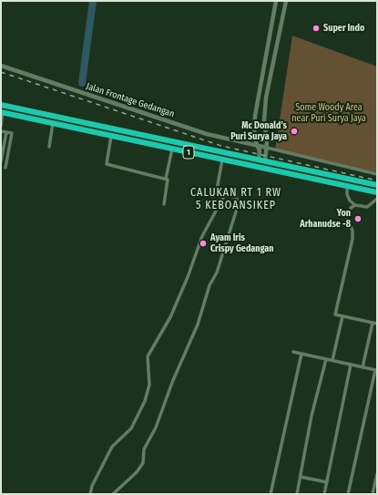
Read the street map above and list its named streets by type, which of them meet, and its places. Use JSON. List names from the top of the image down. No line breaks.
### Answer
{"streets":{"highway":["1"],"street":["Jalan Frontage Gedangan"]},"districts":["CALUKAN RT 1 RW 5 KEBOANSIKEP"],"parks":["Some Woody Area near Puri Surya Jaya"],"places":["Super Indo","Mc Donald's Puri Surya Jaya","Yon Arhanudse -8","Ayam Iris Crispy Gedangan"]}
